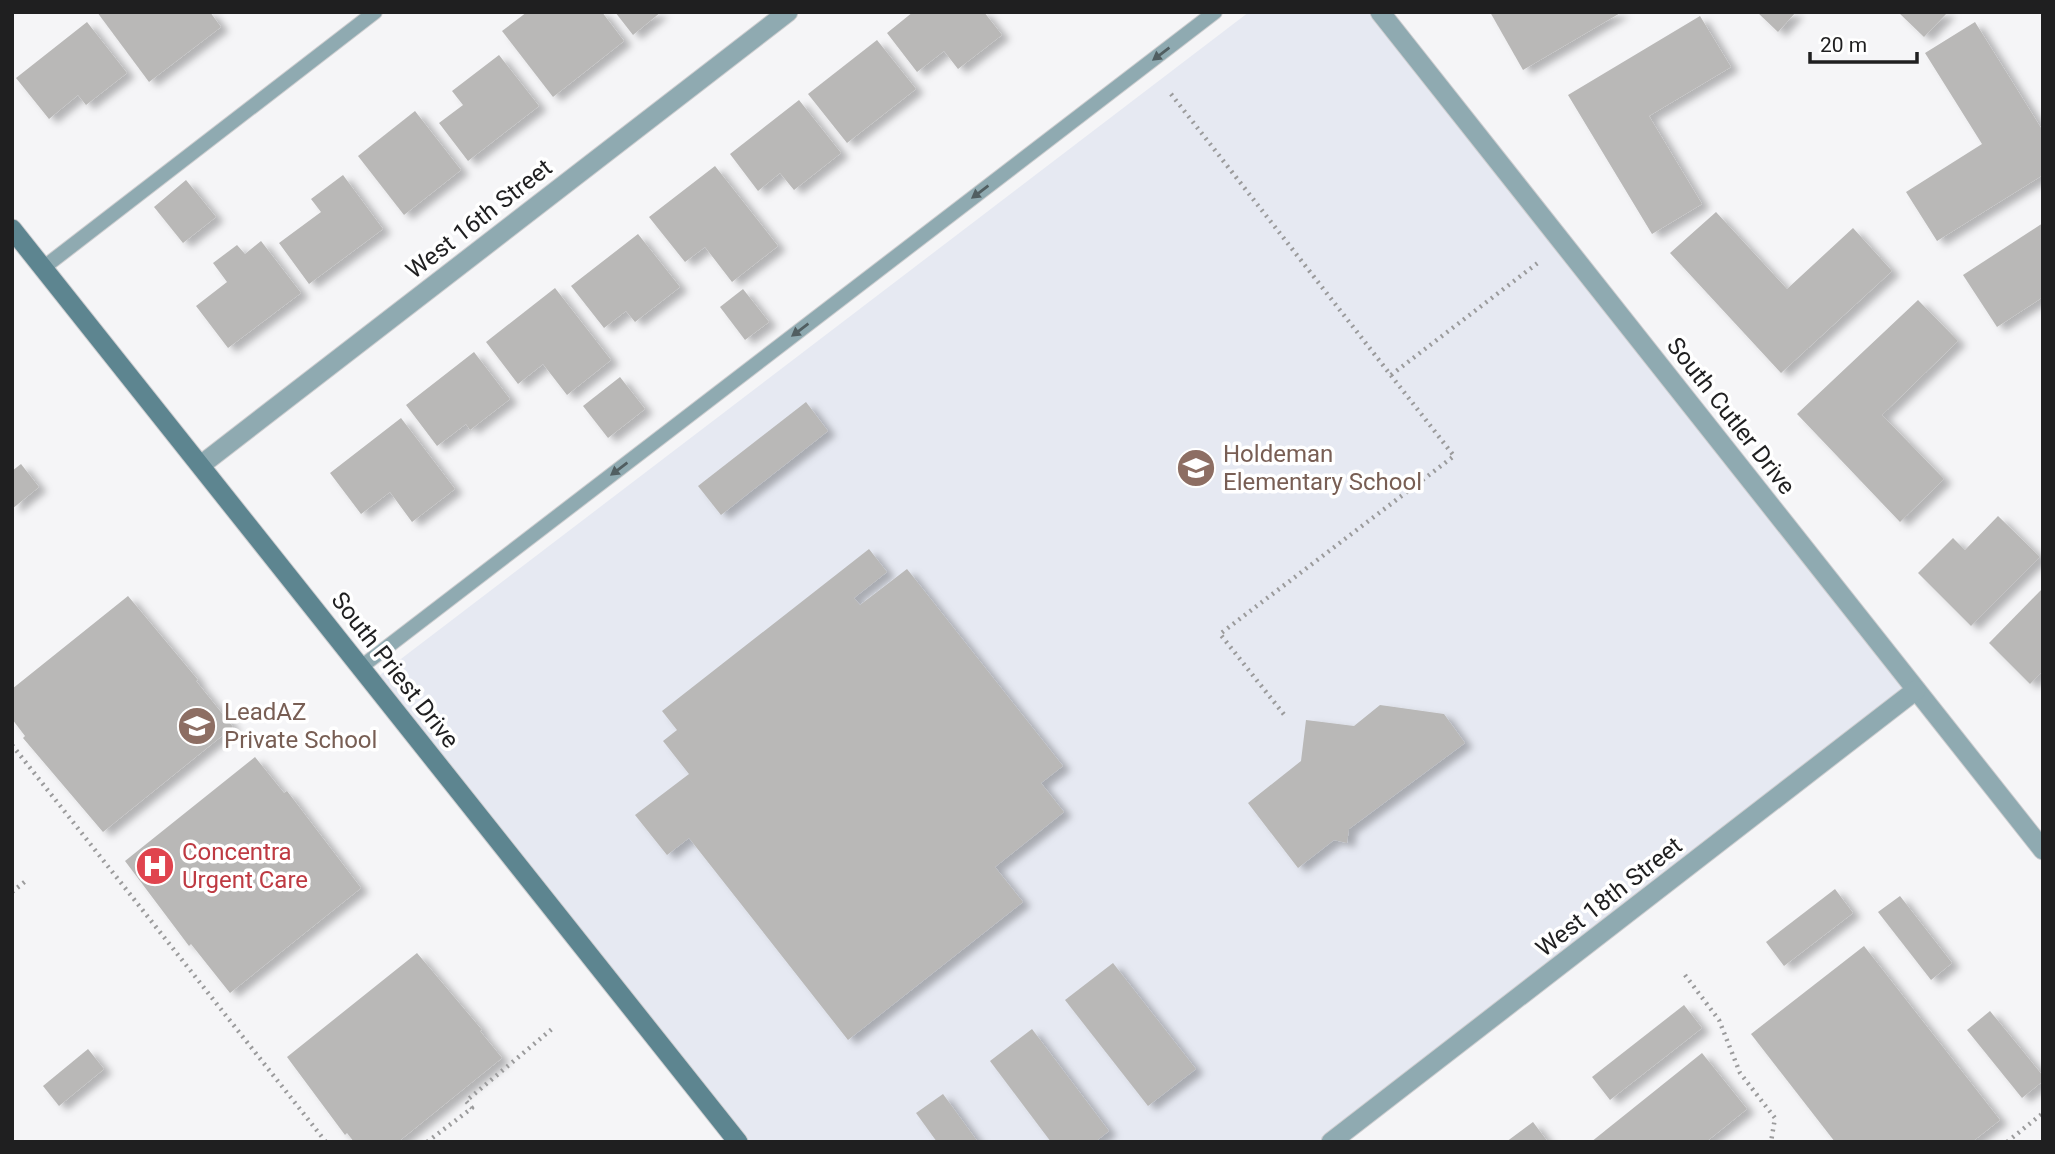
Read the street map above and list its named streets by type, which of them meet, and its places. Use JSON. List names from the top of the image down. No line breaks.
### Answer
{"streets":{"main road":["South Priest Drive"],"street":["West 16th Street","South Cutler Drive","West 18th Street"]},"crossings":[["West 16th Street","South Priest Drive"],["South Cutler Drive","West 18th Street"]],"places":{"school or university":["Holdeman Elementary School","LeadAZ Private School"],"hospital":["Concentra Urgent Care"]},"scale_bar":"20 m"}
